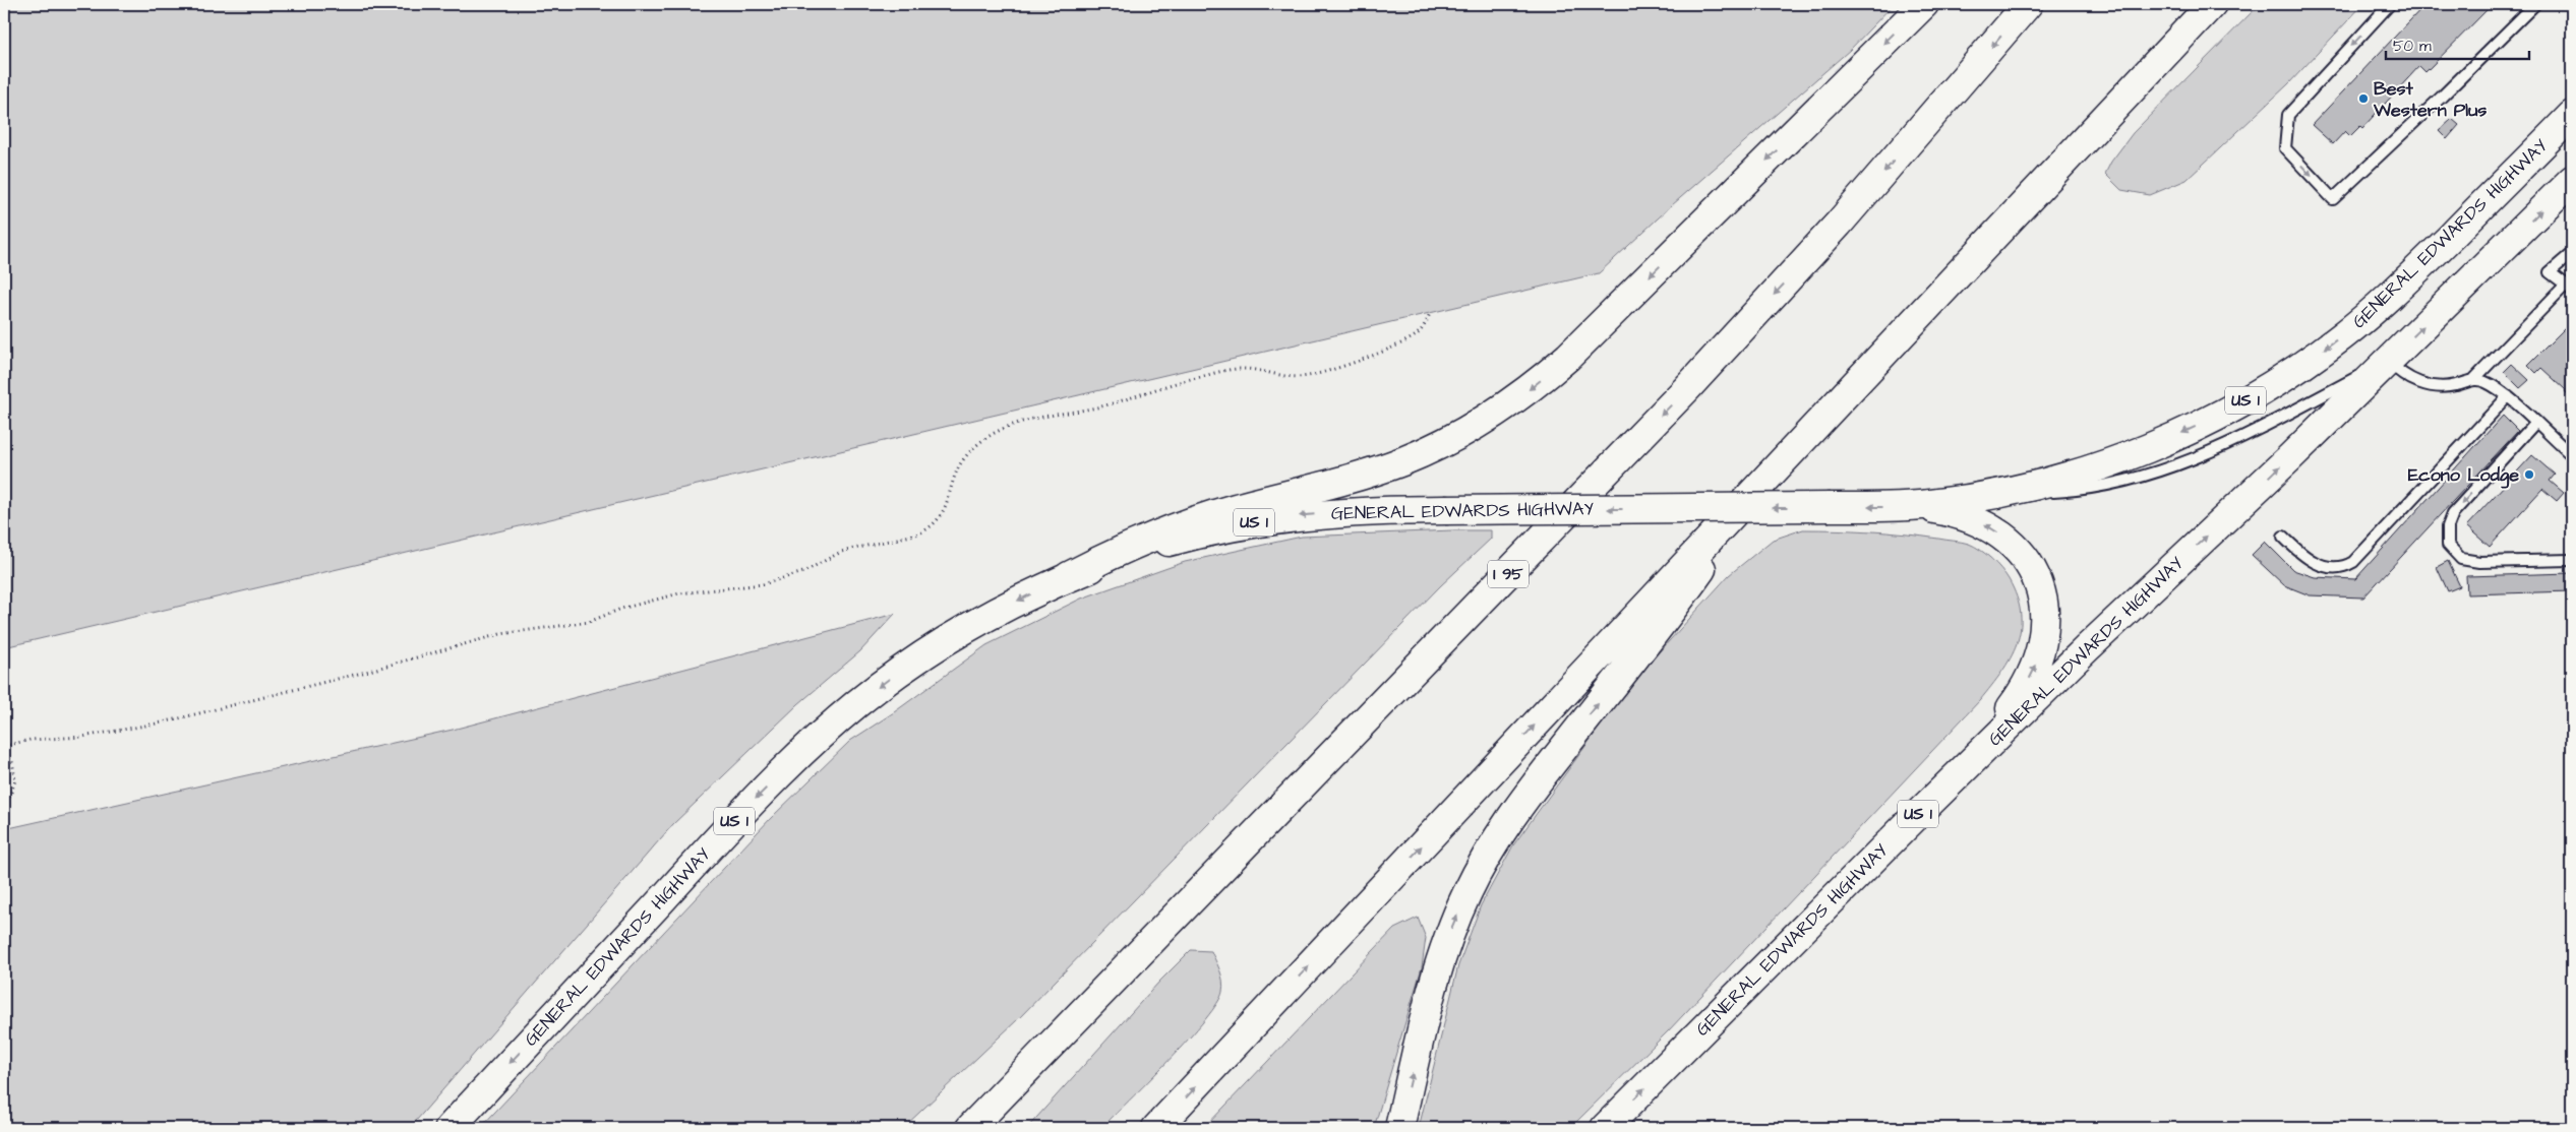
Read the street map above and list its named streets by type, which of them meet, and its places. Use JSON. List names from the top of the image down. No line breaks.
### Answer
{"streets":{"main road":["GENERAL EDWARDS HIGHWAY","US 1","I 95"]},"places":["Best Western Plus","Econo Lodge"],"scale_bar":"50 m"}
